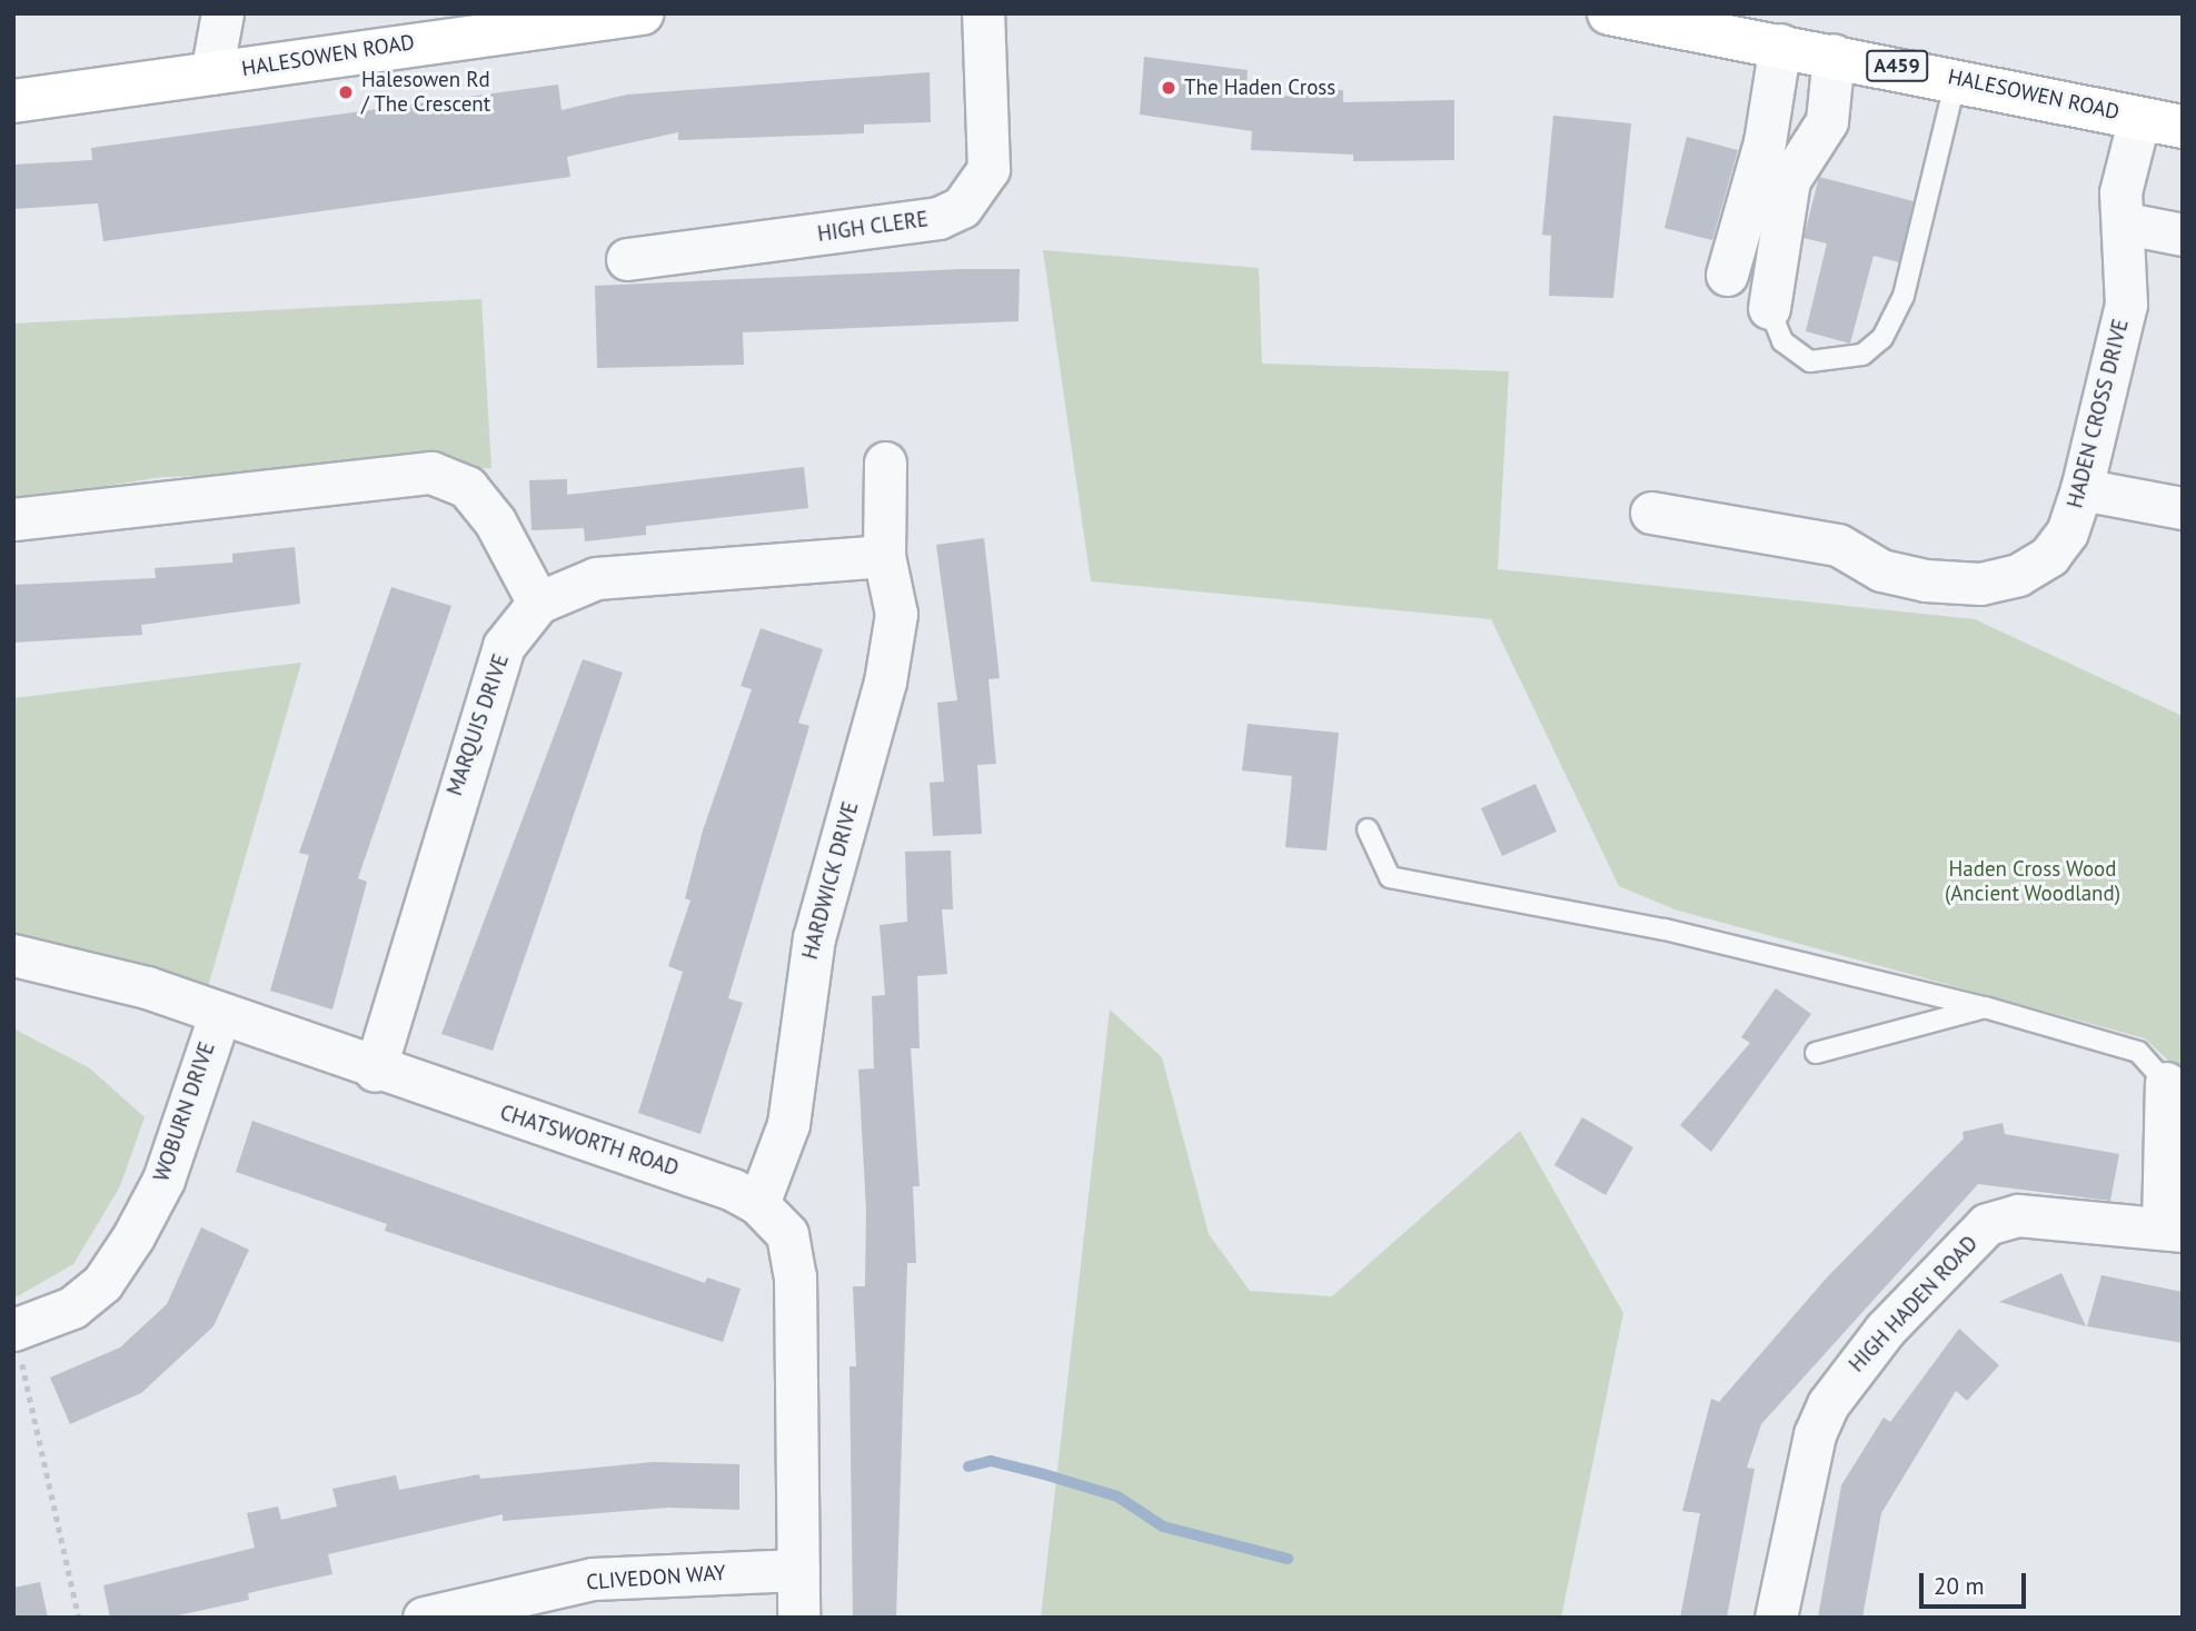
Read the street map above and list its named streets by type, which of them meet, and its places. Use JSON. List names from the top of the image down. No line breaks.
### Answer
{"streets":{"main road":["HALESOWEN ROAD","A459"],"street":["HIGH CLERE","HADEN CROSS DRIVE","MARQUIS DRIVE","HARDWICK DRIVE","WOBURN DRIVE","CHATSWORTH ROAD","HIGH HADEN ROAD","CLIVEDON WAY"]},"crossings":[["HALESOWEN ROAD","HADEN CROSS DRIVE"],["MARQUIS DRIVE","CHATSWORTH ROAD"],["HARDWICK DRIVE","CHATSWORTH ROAD"],["WOBURN DRIVE","CHATSWORTH ROAD"],["CHATSWORTH ROAD","CLIVEDON WAY"]],"parks":["Haden Cross Wood (Ancient Woodland)"],"places":["The Haden Cross","Halesowen Rd / The Crescent"],"scale_bar":"20 m"}
